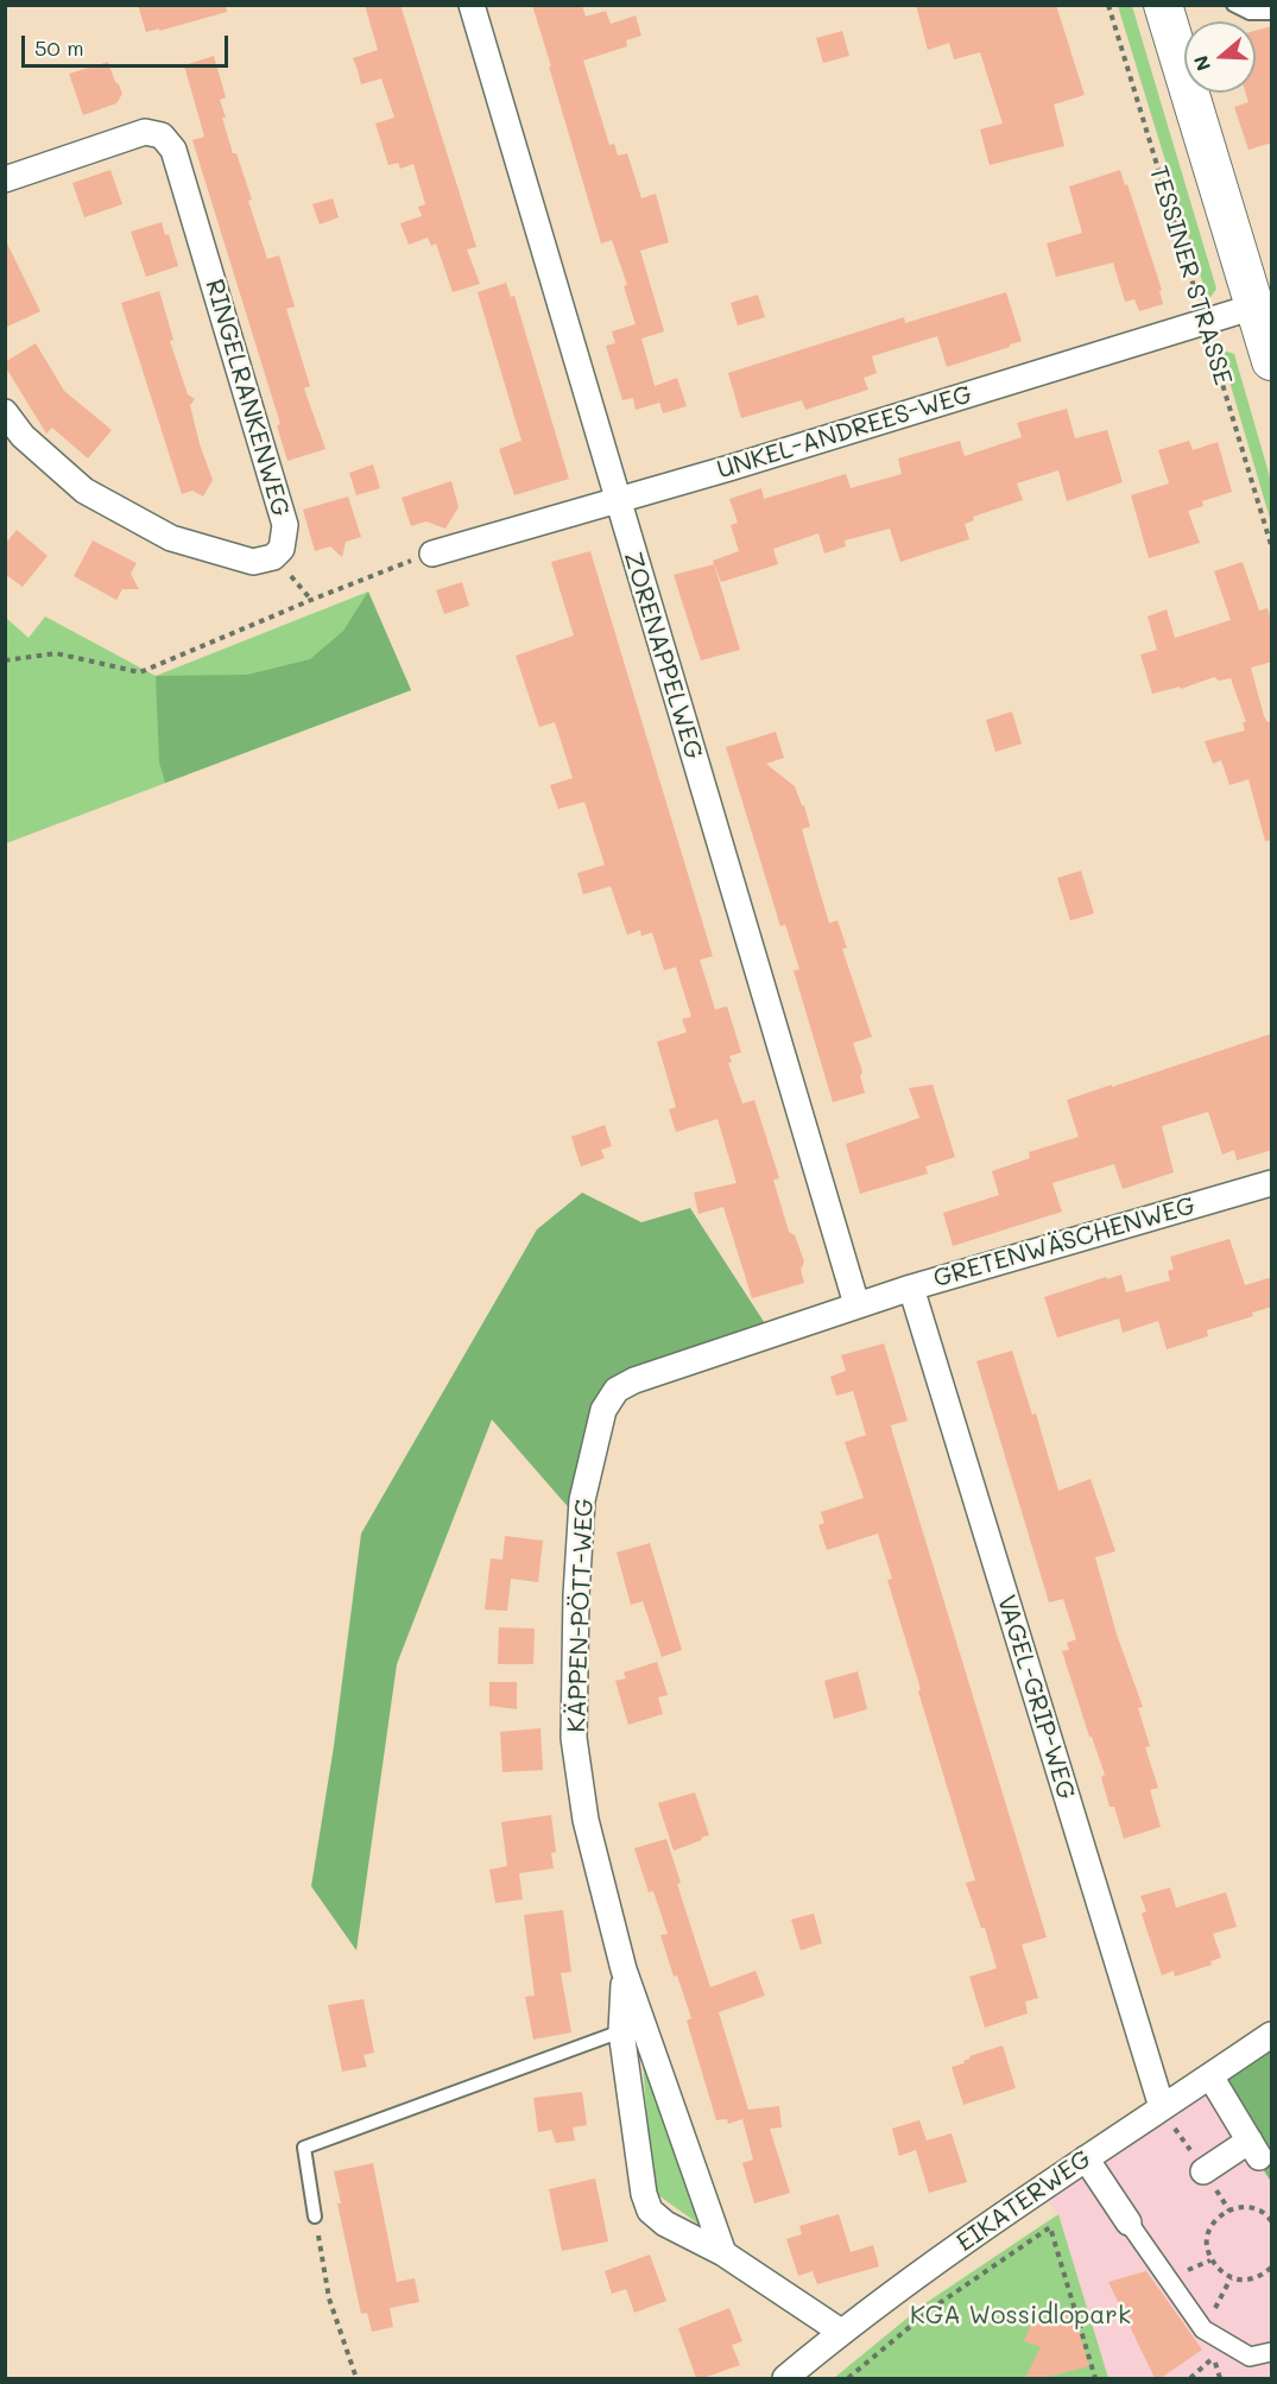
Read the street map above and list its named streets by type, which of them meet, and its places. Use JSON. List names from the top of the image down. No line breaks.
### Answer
{"streets":{"street":["RINGELRANKENWEG","UNKEL-ANDREES-WEG","ZORENAPPELWEG","GRETENWÄSCHENWEG","KÄPPEN-PÖTT-WEG","VAGEL-GRIP-WEG","EIKATERWEG"],"path":["TESSINER STRASSE"]},"crossings":[["TESSINER STRASSE","UNKEL-ANDREES-WEG"],["UNKEL-ANDREES-WEG","ZORENAPPELWEG"],["ZORENAPPELWEG","GRETENWÄSCHENWEG"],["ZORENAPPELWEG","KÄPPEN-PÖTT-WEG"],["GRETENWÄSCHENWEG","KÄPPEN-PÖTT-WEG"],["GRETENWÄSCHENWEG","VAGEL-GRIP-WEG"],["KÄPPEN-PÖTT-WEG","EIKATERWEG"],["VAGEL-GRIP-WEG","EIKATERWEG"]],"parks":["KGA Wossidlopark"],"scale_bar":"50 m","north":"left"}
